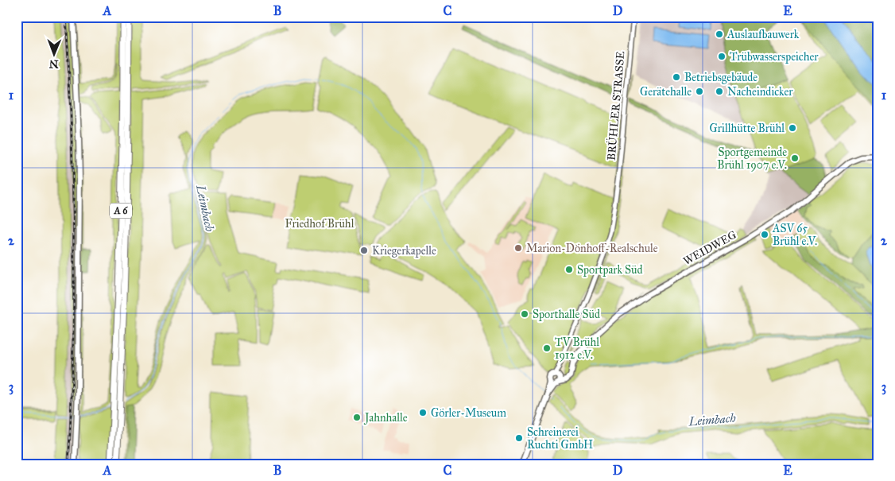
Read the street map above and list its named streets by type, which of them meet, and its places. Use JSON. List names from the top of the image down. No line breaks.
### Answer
{"streets":{"highway":["A 6"],"main road":["WEIDWEG"],"street":["BRÜHLER STRASSE"]},"crossings":[["BRÜHLER STRASSE","WEIDWEG"]],"water":["Leimbach"],"parks":["Friedhof Brühl"],"places":["Auslaufbauwerk","Trübwasserspeicher","Betriebsgebäude","Gerätehalle","Nacheindicker","Grillhütte Brühl","Sportgemeinde Brühl 1907 e.V.","ASV 65 Brühl e.V.","Marion-Dönhoff-Realschule","Kriegerkapelle","Sportpark Süd","Sporthalle Süd","TV Brühl 1912 e.V.","Görler-Museum","Jahnhalle","Schreinerei Ruchti GmbH"],"north":"bottom","grid":{"columns":["A","B","C","D","E"],"rows":["1","2","3"]}}
